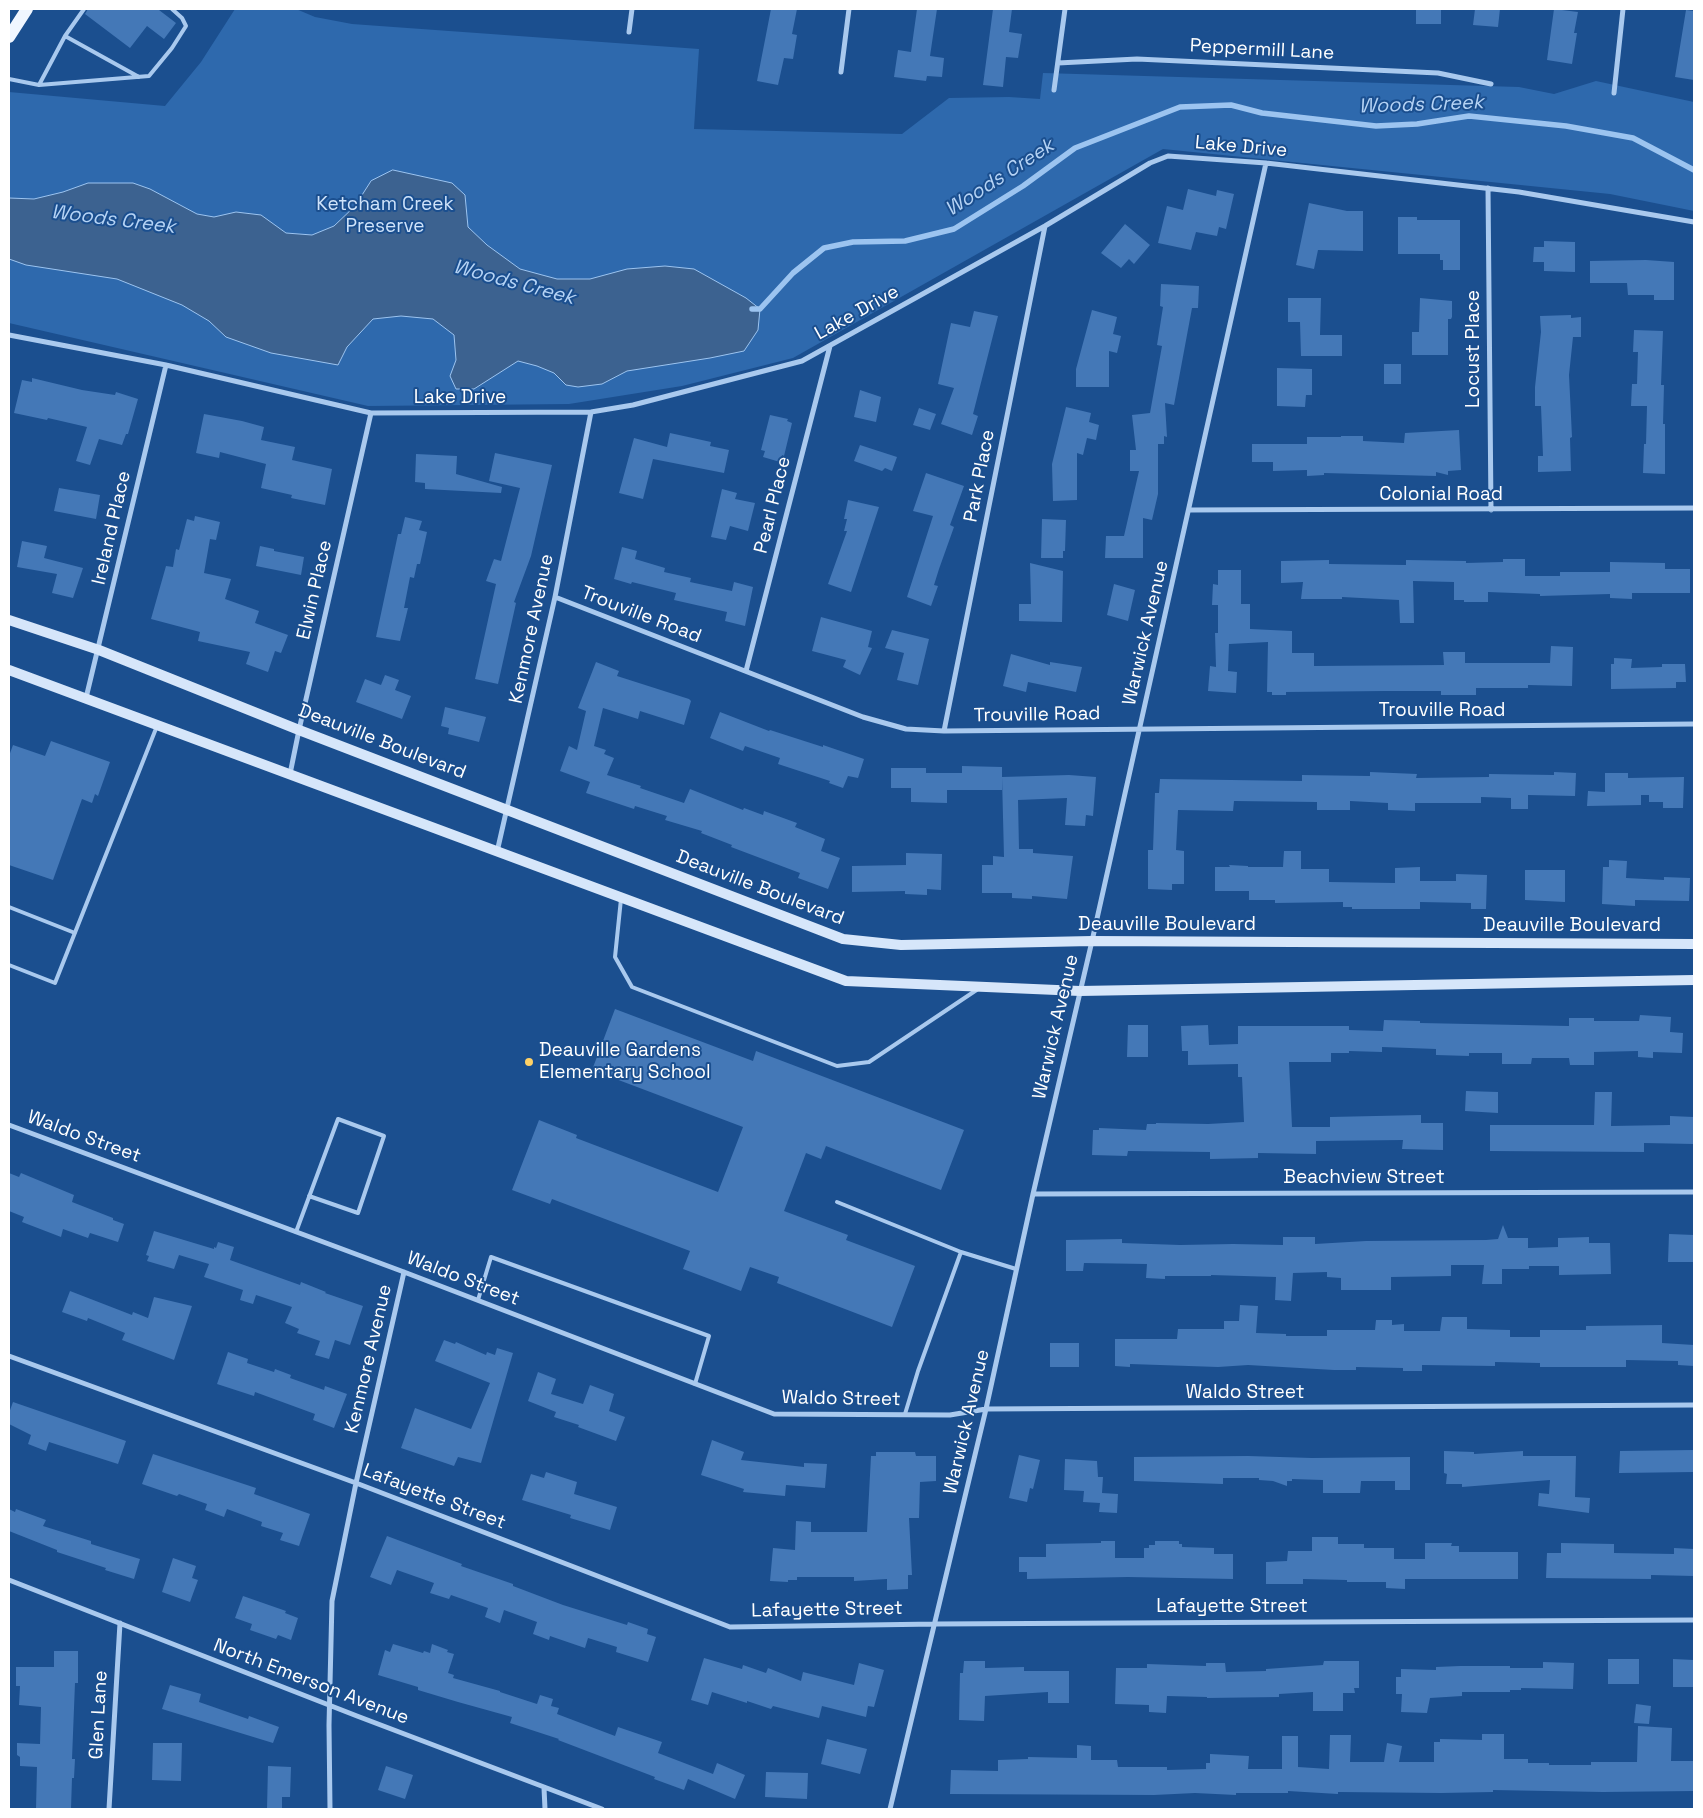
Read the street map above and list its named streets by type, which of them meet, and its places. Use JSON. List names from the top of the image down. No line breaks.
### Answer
{"streets":{"street":["Peppermill Lane","Lake Drive","Locust Place","Park Place","Colonial Road","Pearl Place","Ireland Place","Elwin Place","Trouville Road","Kenmore Avenue","Warwick Avenue","Deauville Boulevard","Waldo Street","Beachview Street","Lafayette Street","North Emerson Avenue","Glen Lane"]},"crossings":[["Lake Drive","Locust Place"],["Lake Drive","Park Place"],["Lake Drive","Pearl Place"],["Lake Drive","Ireland Place"],["Lake Drive","Elwin Place"],["Lake Drive","Kenmore Avenue"],["Lake Drive","Warwick Avenue"],["Locust Place","Colonial Road"],["Park Place","Trouville Road"],["Colonial Road","Warwick Avenue"],["Pearl Place","Trouville Road"],["Ireland Place","Deauville Boulevard"],["Elwin Place","Deauville Boulevard"],["Trouville Road","Kenmore Avenue"],["Trouville Road","Warwick Avenue"],["Kenmore Avenue","Deauville Boulevard"],["Kenmore Avenue","Waldo Street"],["Kenmore Avenue","Lafayette Street"],["Kenmore Avenue","North Emerson Avenue"],["Warwick Avenue","Deauville Boulevard"],["Warwick Avenue","Waldo Street"],["Warwick Avenue","Beachview Street"],["Warwick Avenue","Lafayette Street"],["North Emerson Avenue","Glen Lane"]],"water":["Woods Creek"],"parks":["Ketcham Creek Preserve"],"places":["Deauville Gardens Elementary School"]}
